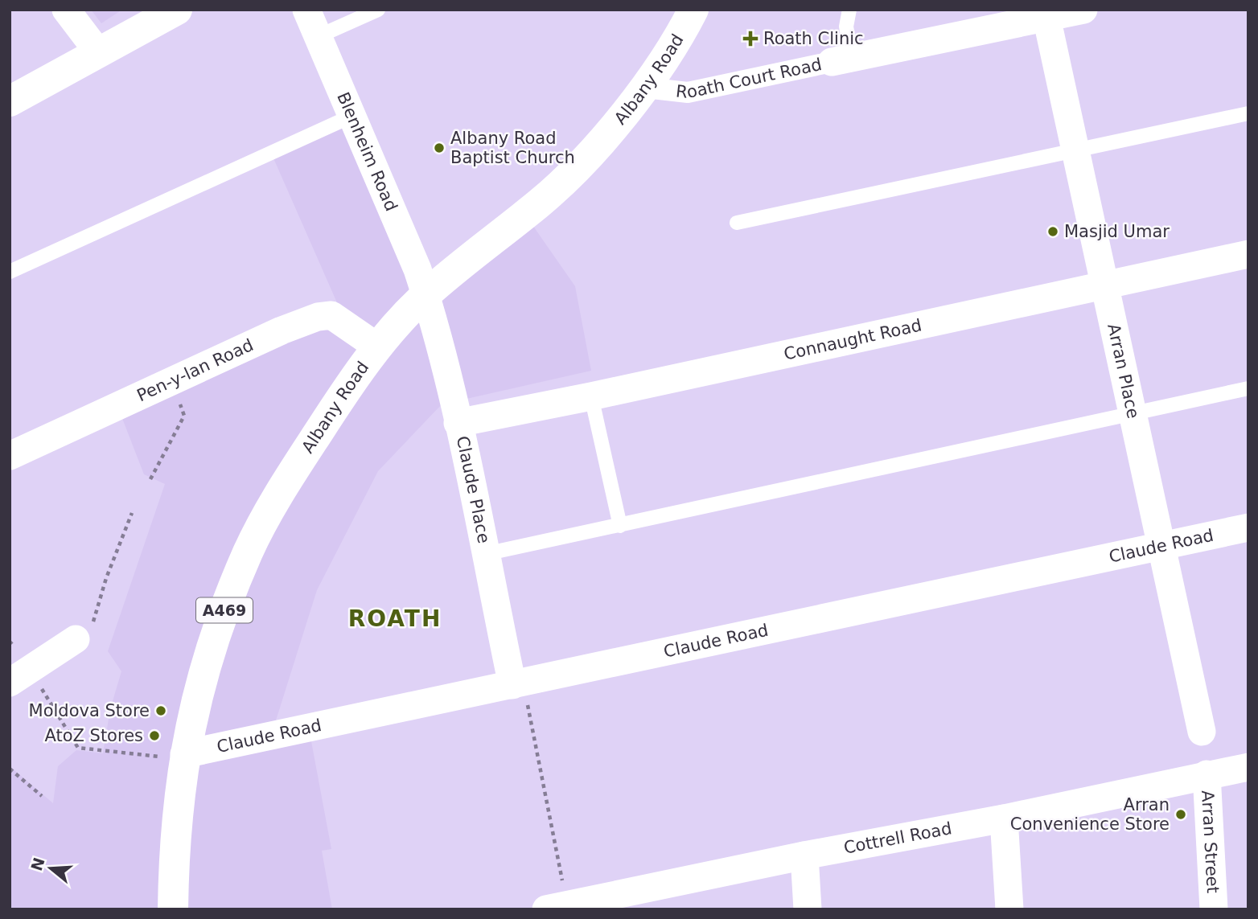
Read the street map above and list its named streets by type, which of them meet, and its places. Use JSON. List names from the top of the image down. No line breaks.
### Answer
{"streets":{"main road":["Albany Road","A469"],"street":["Roath Court Road","Blenheim Road","Connaught Road","Pen-y-lan Road","Arran Place","Claude Place","Claude Road","Cottrell Road","Arran Street"]},"crossings":[["Roath Court Road","Albany Road"],["Roath Court Road","Arran Place"],["Albany Road","Blenheim Road"],["Albany Road","Pen-y-lan Road"],["Albany Road","Claude Place"],["Albany Road","Claude Road"],["Blenheim Road","Claude Place"],["Connaught Road","Arran Place"],["Connaught Road","Claude Place"],["Arran Place","Claude Road"],["Claude Place","Claude Road"],["Cottrell Road","Arran Street"]],"districts":["ROATH"],"places":{"health":["Roath Clinic"],"other":["Albany Road Baptist Church","Masjid Umar","Moldova Store","AtoZ Stores","Arran Convenience Store"]},"north":"left"}
